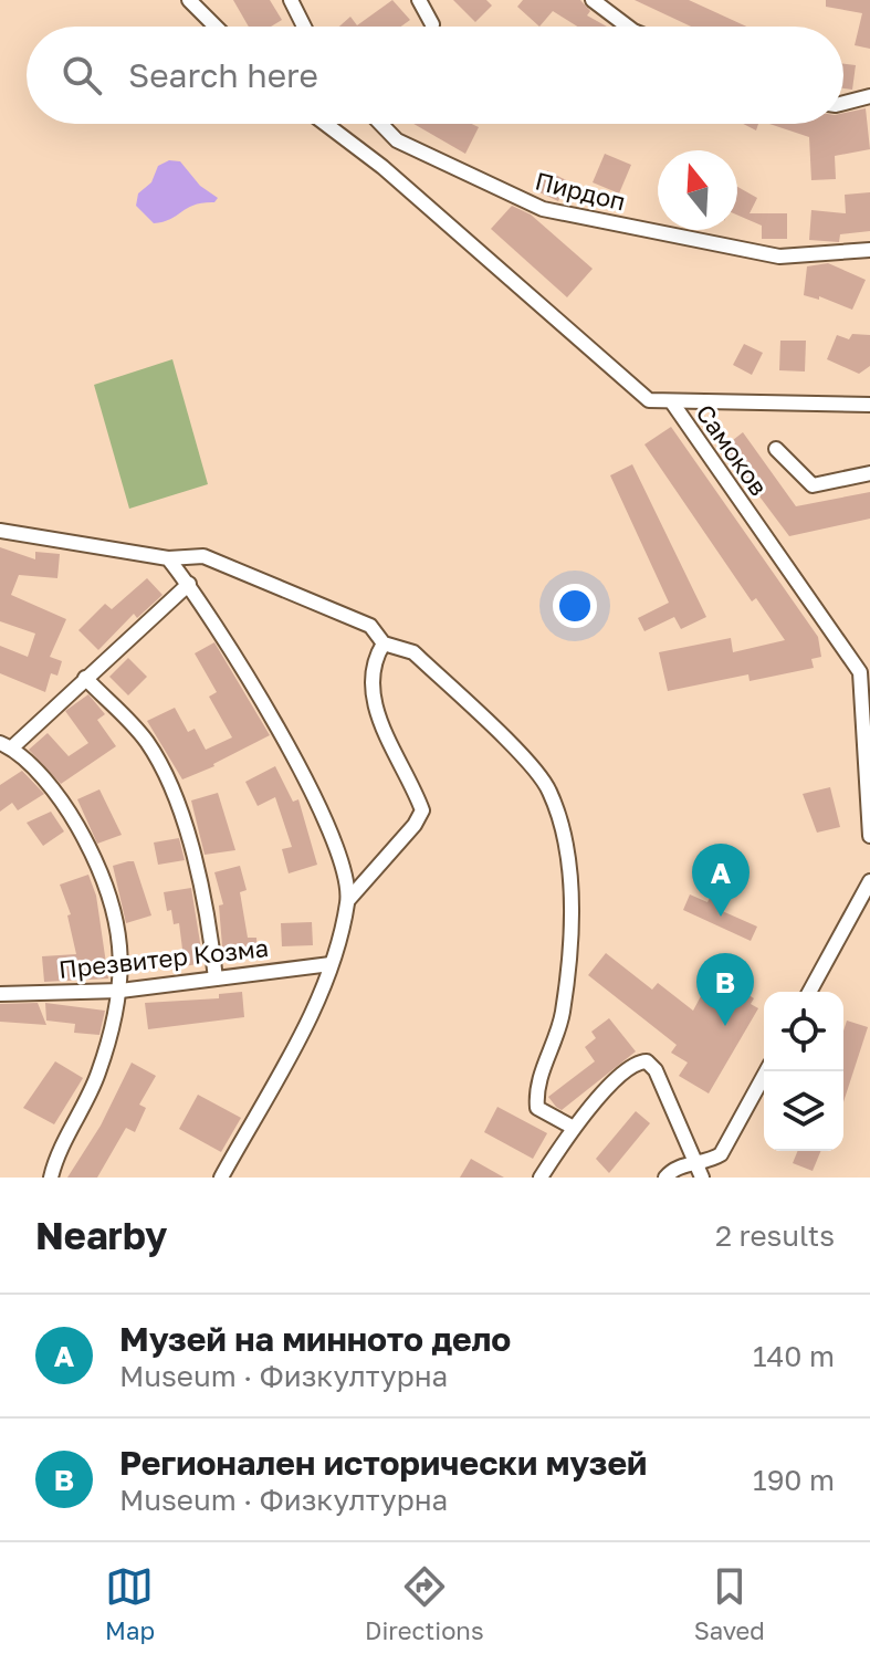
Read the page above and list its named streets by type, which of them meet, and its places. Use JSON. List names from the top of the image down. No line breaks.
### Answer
{"streets":{"street":["Пирдоп","Самоков","Презвитер Козма"]},"north":"top","page":{"search":"Search here","pins":["A","B"],"heading":["Nearby","2 results"],"list":[{"mark":"A","name":"Музей на минното дело","note":"Museum · Физкултурна","value":"140 m"},{"mark":"B","name":"Регионален исторически музей","note":"Museum · Физкултурна","value":"190 m"}],"nav":["Map","Directions","Saved"]}}
